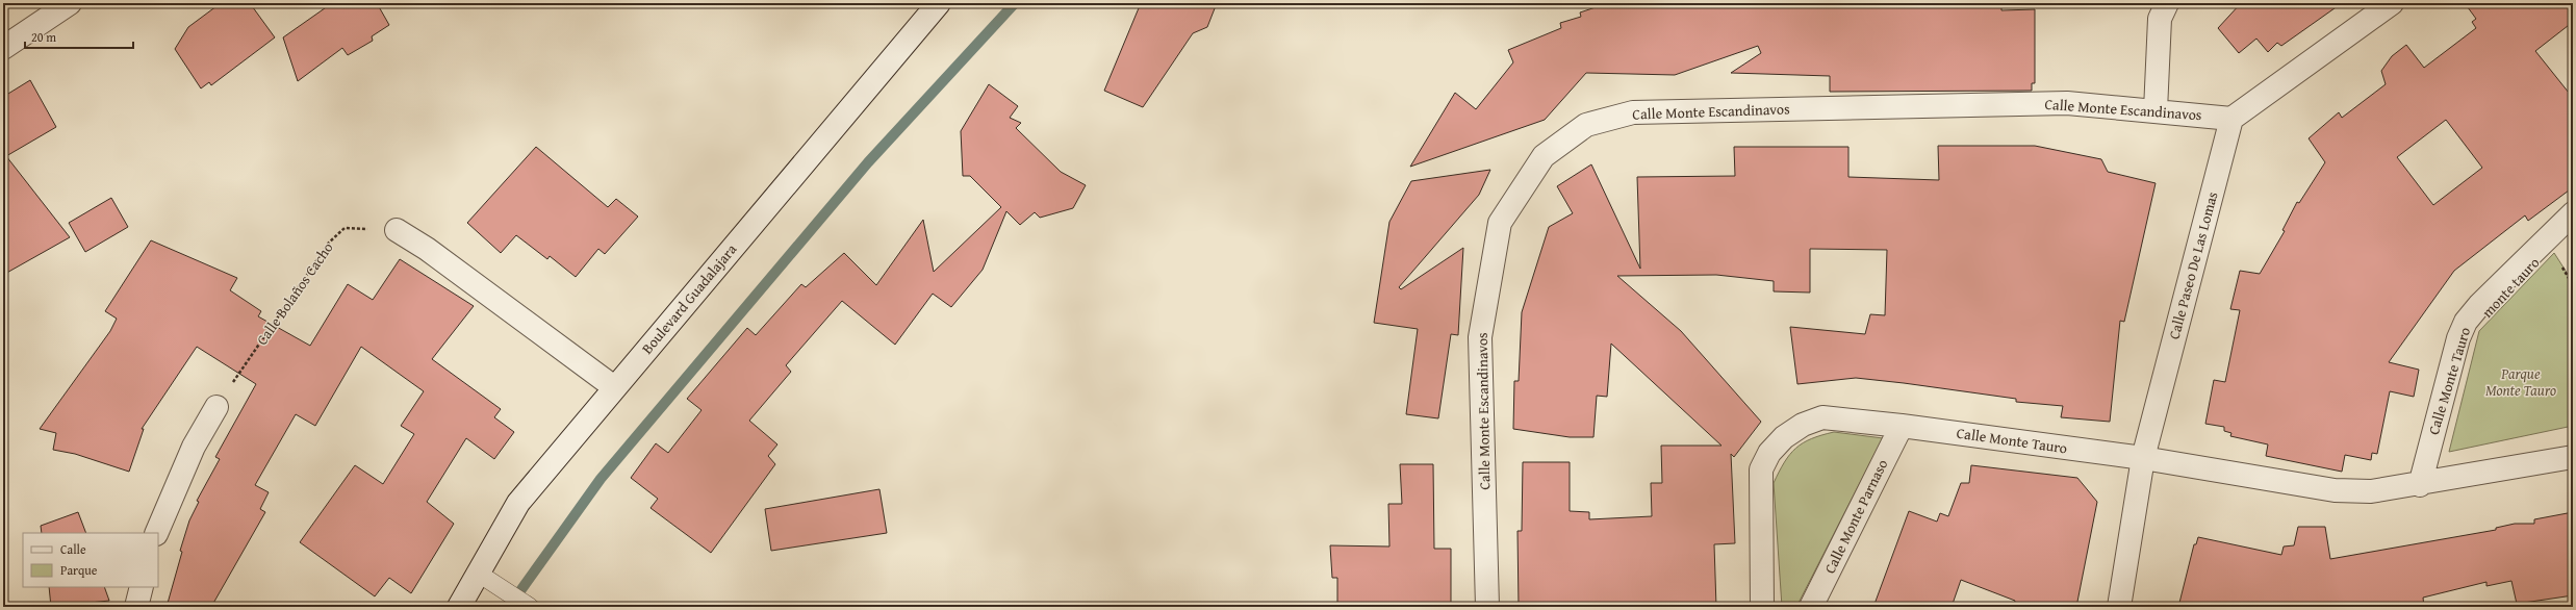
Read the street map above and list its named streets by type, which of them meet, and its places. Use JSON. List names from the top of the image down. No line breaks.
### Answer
{"streets":{"street":["Calle Monte Escandinavos","Calle Paseo De Las Lomas","Boulevard Guadalajara","Calle Monte Tauro","Calle Monte Parnaso"],"path":["monte tauro","Calle Bolaños Cacho"]},"crossings":[["Calle Monte Escandinavos","Calle Paseo De Las Lomas"],["Calle Paseo De Las Lomas","Calle Monte Tauro"],["Calle Monte Tauro","Calle Monte Parnaso"]],"parks":["Parque Monte Tauro"],"legend":["Calle","Parque"],"scale_bar":"20 m"}
